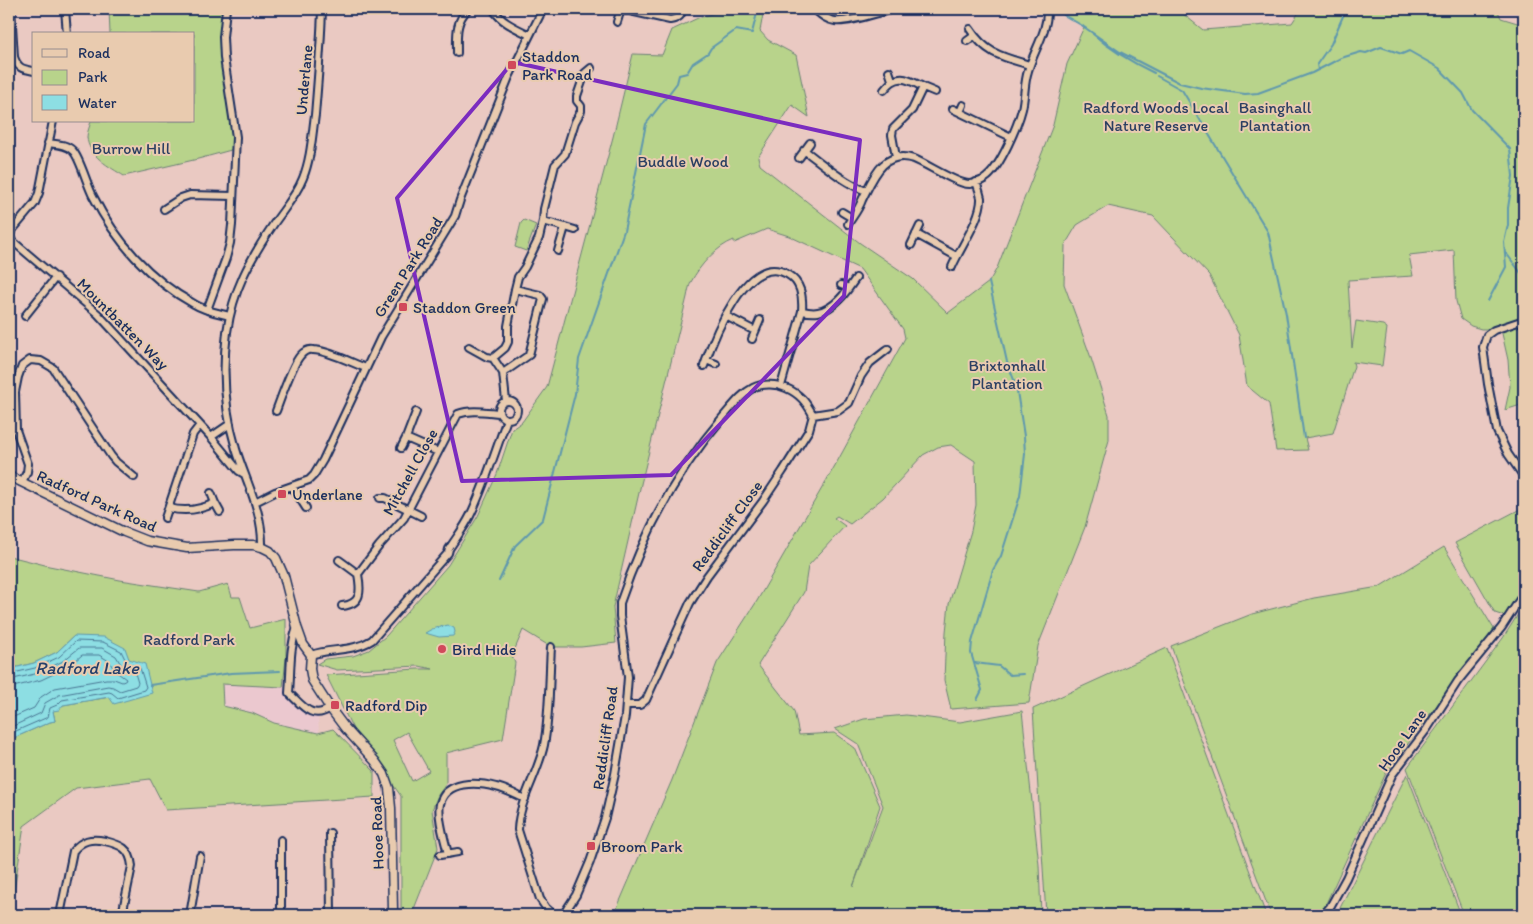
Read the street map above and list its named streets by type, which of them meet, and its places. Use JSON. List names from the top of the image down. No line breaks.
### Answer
{"streets":{"street":["Underlane","Green Park Road","Mountbatten Way","Mitchell Close","Radford Park Road","Reddicliff Close","Reddicliff Road","Hooe Lane","Hooe Road"]},"crossings":[["Underlane","Green Park Road"],["Underlane","Mountbatten Way"],["Underlane","Radford Park Road"],["Reddicliff Close","Reddicliff Road"]],"water":["Radford Lake"],"parks":["Radford Woods Local Nature Reserve","Basinghall Plantation","Burrow Hill","Buddle Wood","Brixtonhall Plantation","Radford Park"],"places":{"transit":["Staddon Park Road","Staddon Green","Underlane","Radford Dip","Broom Park"],"other":["Bird Hide"]},"legend":["Road","Park","Water"]}
